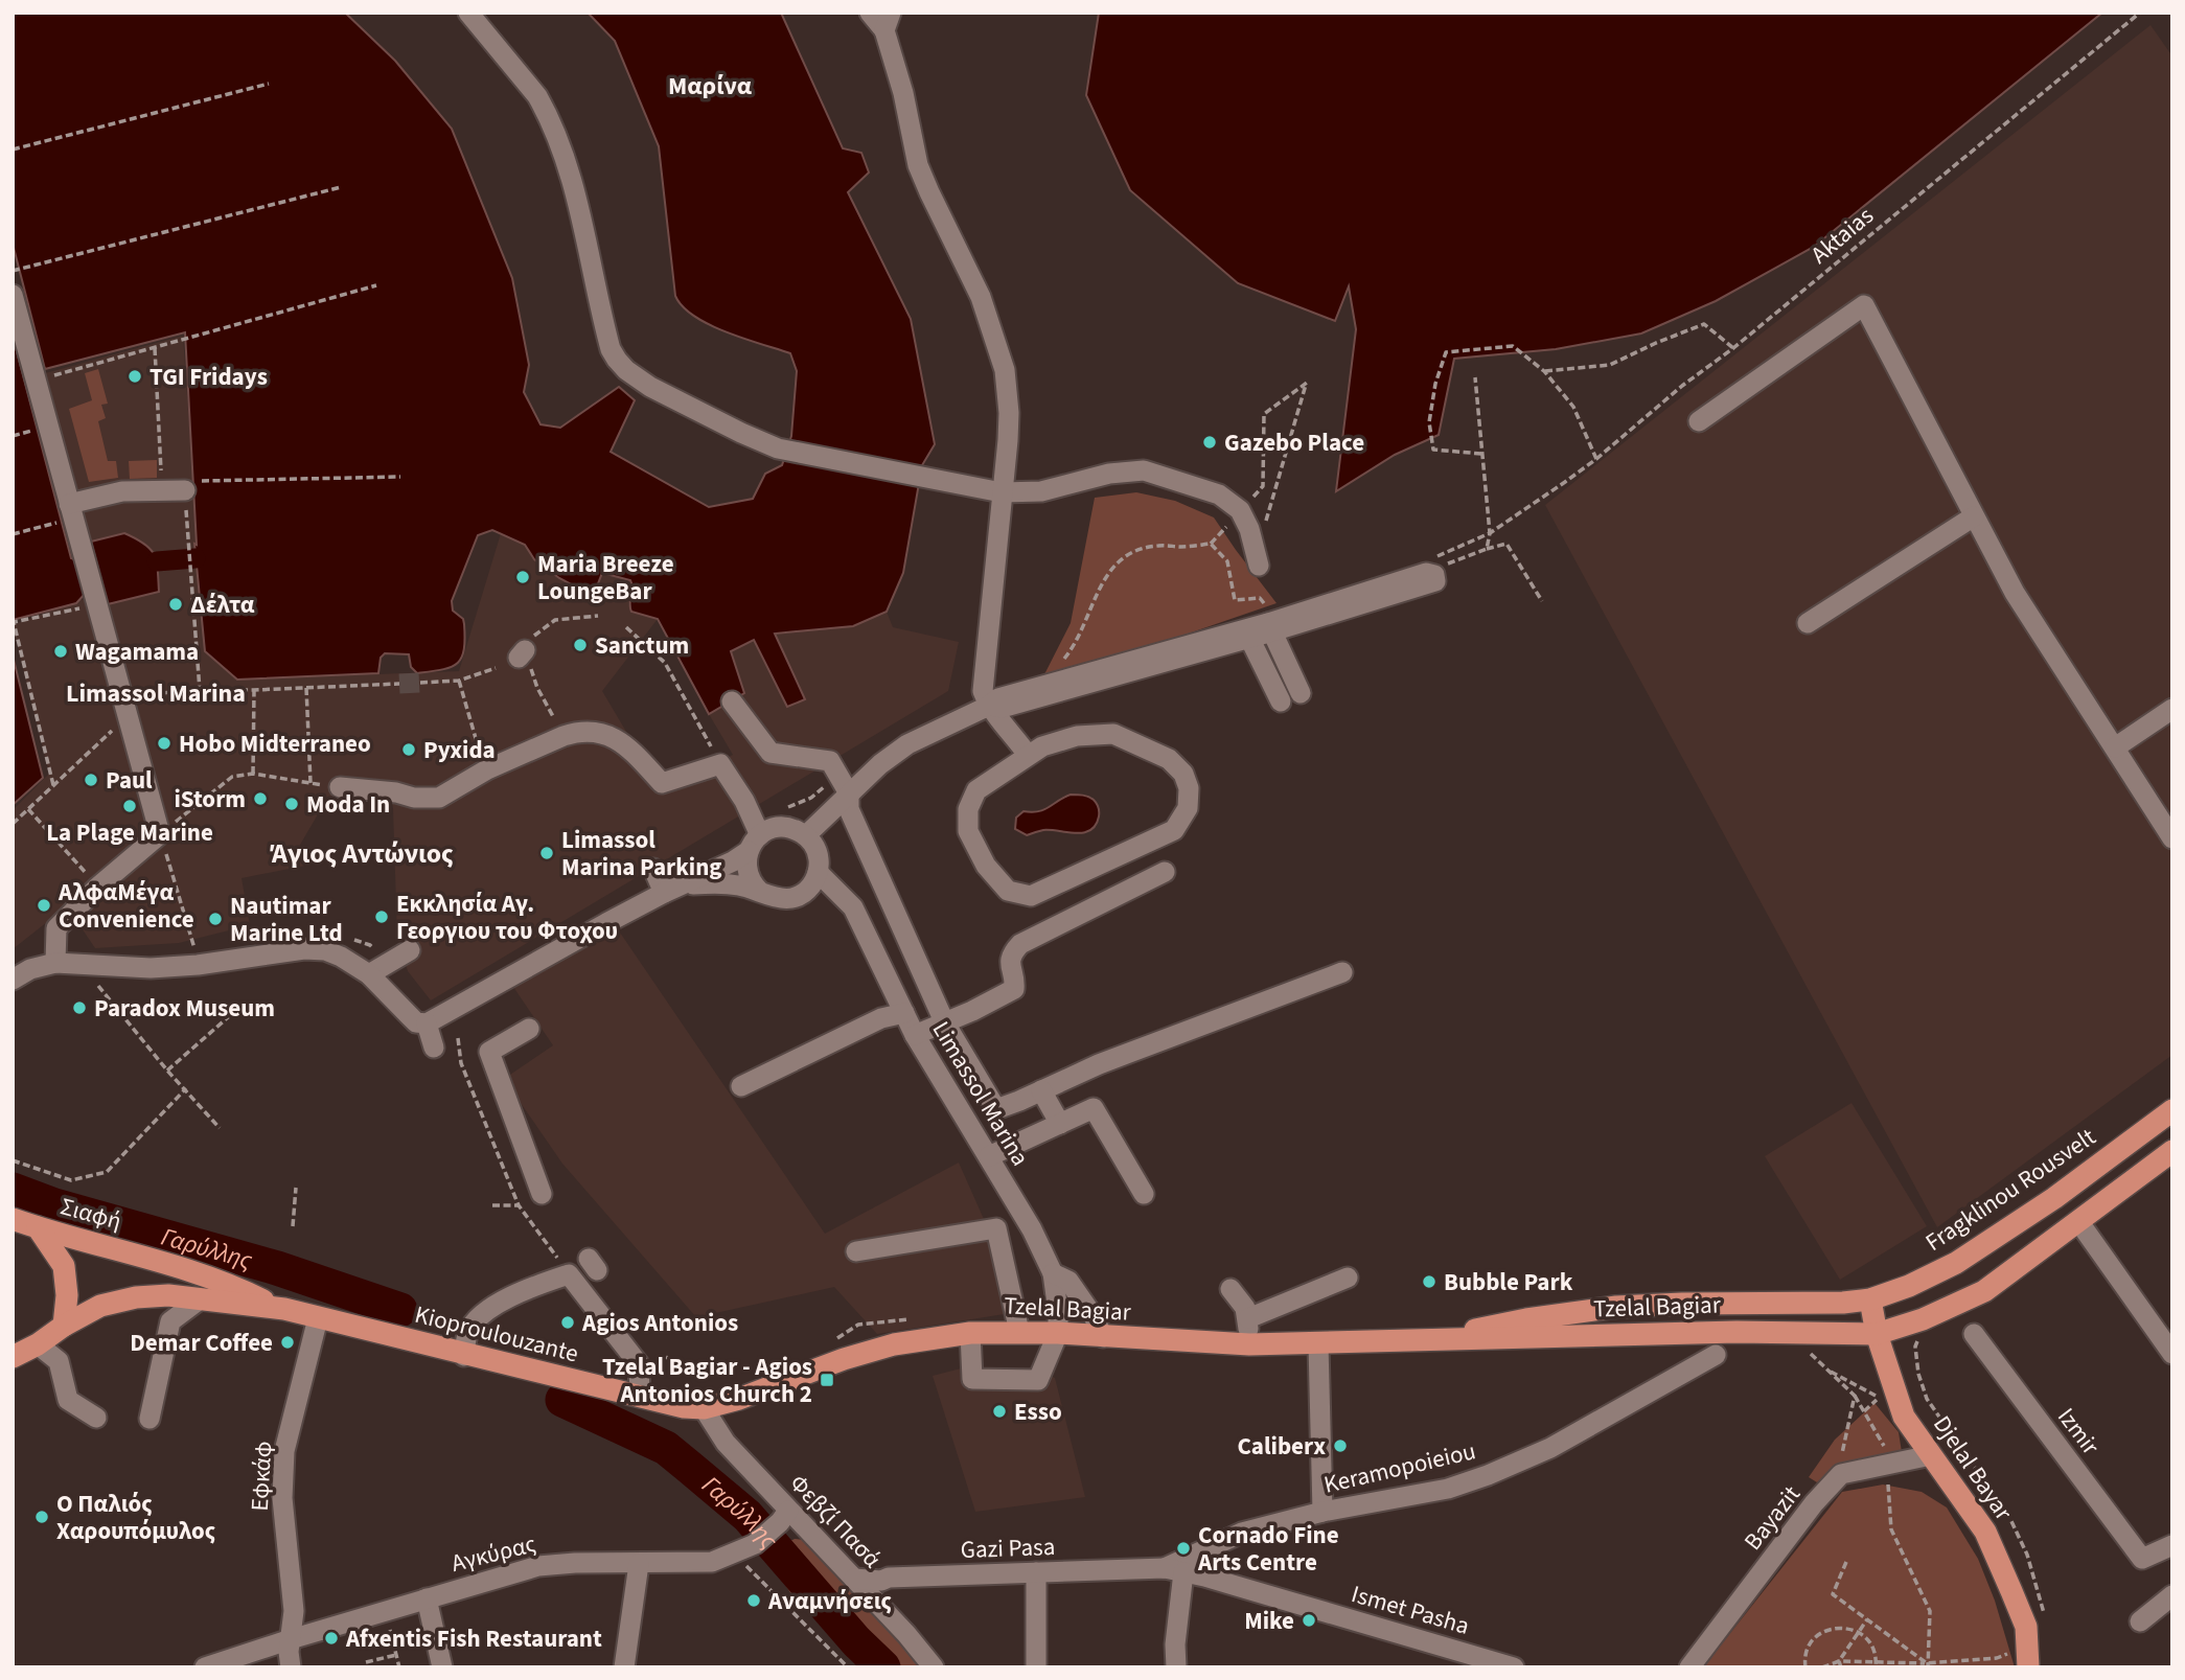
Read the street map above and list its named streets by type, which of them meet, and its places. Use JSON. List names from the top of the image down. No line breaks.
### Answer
{"streets":{"main road":["Fragklinou Rousvelt","Σιαφή","Tzelal Bagiar","Kioproulouzante","Djelal Bayar"],"street":["Limassol Marina","Izmir","Keramopoieiou","Εφκάφ","Bayazit","Φεβζί Πασά","Gazi Pasa","Αγκύρας","Ismet Pasha"],"path":["Aktaias"]},"crossings":[["Limassol Marina","Tzelal Bagiar"],["Fragklinou Rousvelt","Tzelal Bagiar"],["Fragklinou Rousvelt","Djelal Bayar"],["Σιαφή","Kioproulouzante"],["Tzelal Bagiar","Kioproulouzante"],["Tzelal Bagiar","Djelal Bayar"],["Tzelal Bagiar","Φεβζί Πασά"],["Kioproulouzante","Εφκάφ"],["Kioproulouzante","Φεβζί Πασά"],["Keramopoieiou","Gazi Pasa"],["Keramopoieiou","Ismet Pasha"],["Εφκάφ","Αγκύρας"],["Φεβζί Πασά","Gazi Pasa"],["Φεβζί Πασά","Αγκύρας"],["Gazi Pasa","Ismet Pasha"]],"districts":["Μαρίνα","Limassol Marina","Άγιος Αντώνιος"],"water":["Γαρύλλης"],"places":{"other":["TGI Fridays","Gazebo Place","Maria Breeze LoungeBar","Δέλτα","Sanctum","Wagamama","Hobo Midterraneo","Pyxida","Paul","iStorm","Moda In","La Plage Marine","Limassol Marina Parking","ΑλφαMέγα Convenience","Εκκλησία Αγ. Γεοργιου του Φτοχου","Nautimar Marine Ltd","Paradox Museum","Bubble Park","Agios Antonios","Demar Coffee","Esso","Caliberx","Ο Παλιός Χαρουπόμυλος","Cornado Fine Arts Centre","Αναμνήσεις","Mike","Afxentis Fish Restaurant"],"transit":["Tzelal Bagiar - Agios Antonios Church 2"]}}
